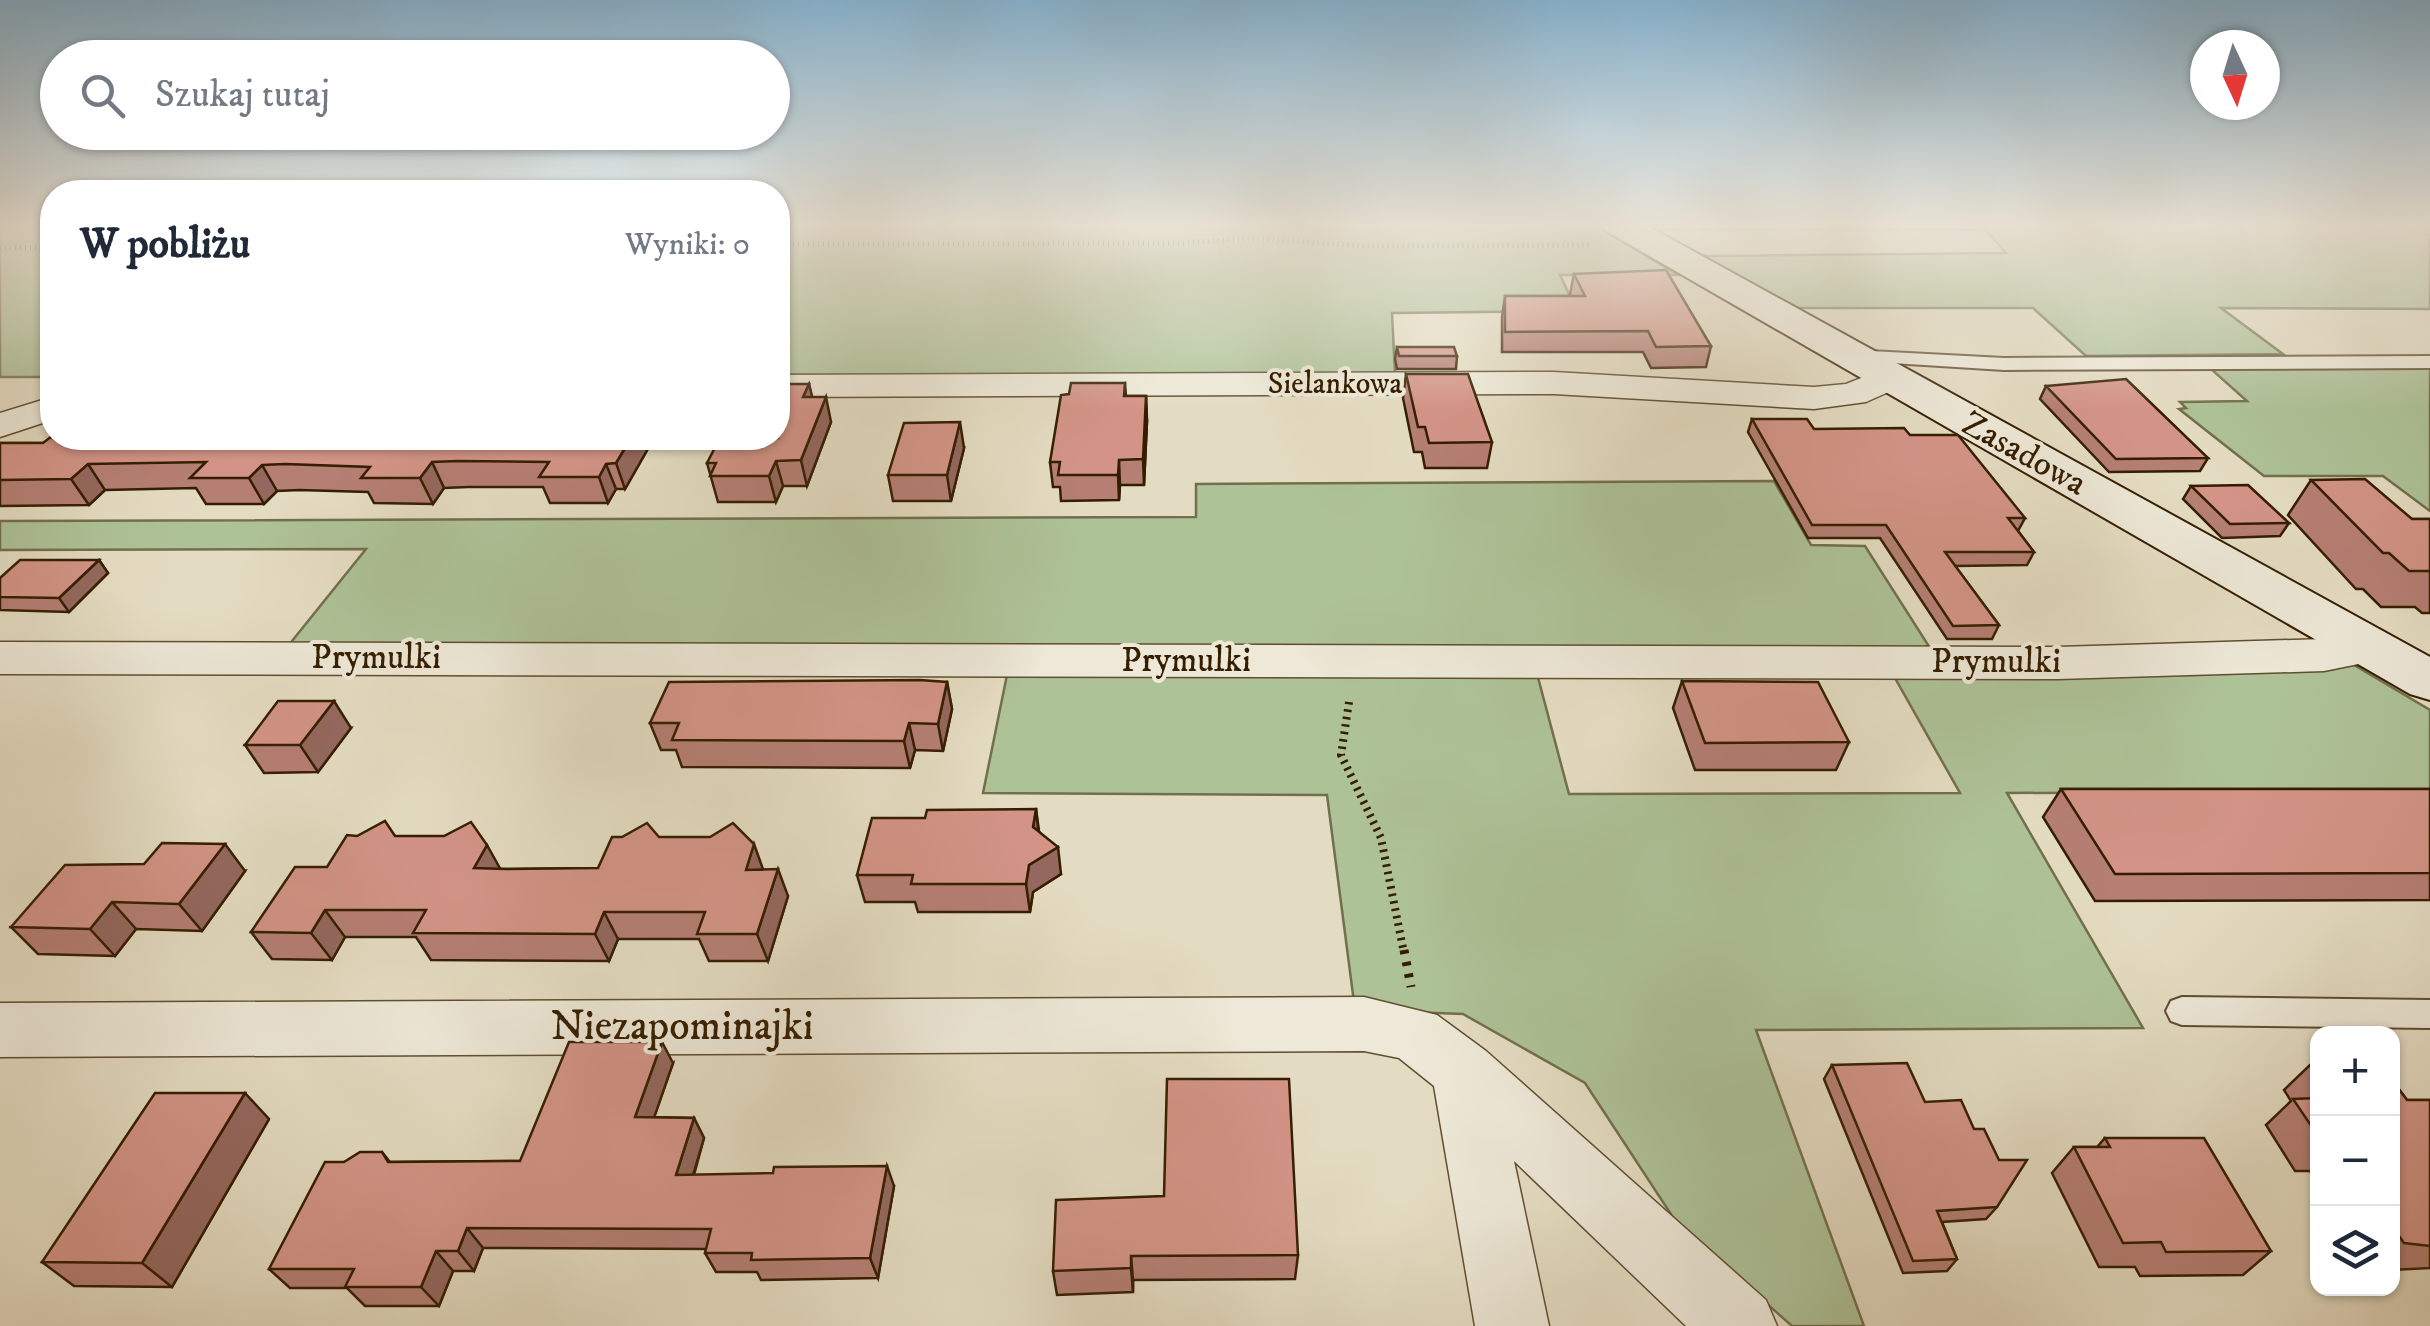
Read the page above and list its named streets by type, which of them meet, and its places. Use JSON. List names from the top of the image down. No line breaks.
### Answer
{"streets":{"street":["Sielankowa","Zasadowa","Prymulki","Niezapominajki"]},"crossings":[["Sielankowa","Zasadowa"],["Zasadowa","Prymulki"]],"north":"bottom","page":{"search":"Szukaj tutaj","heading":["W pobliżu","Wyniki: 0"],"map_buttons":["+","−"]}}
